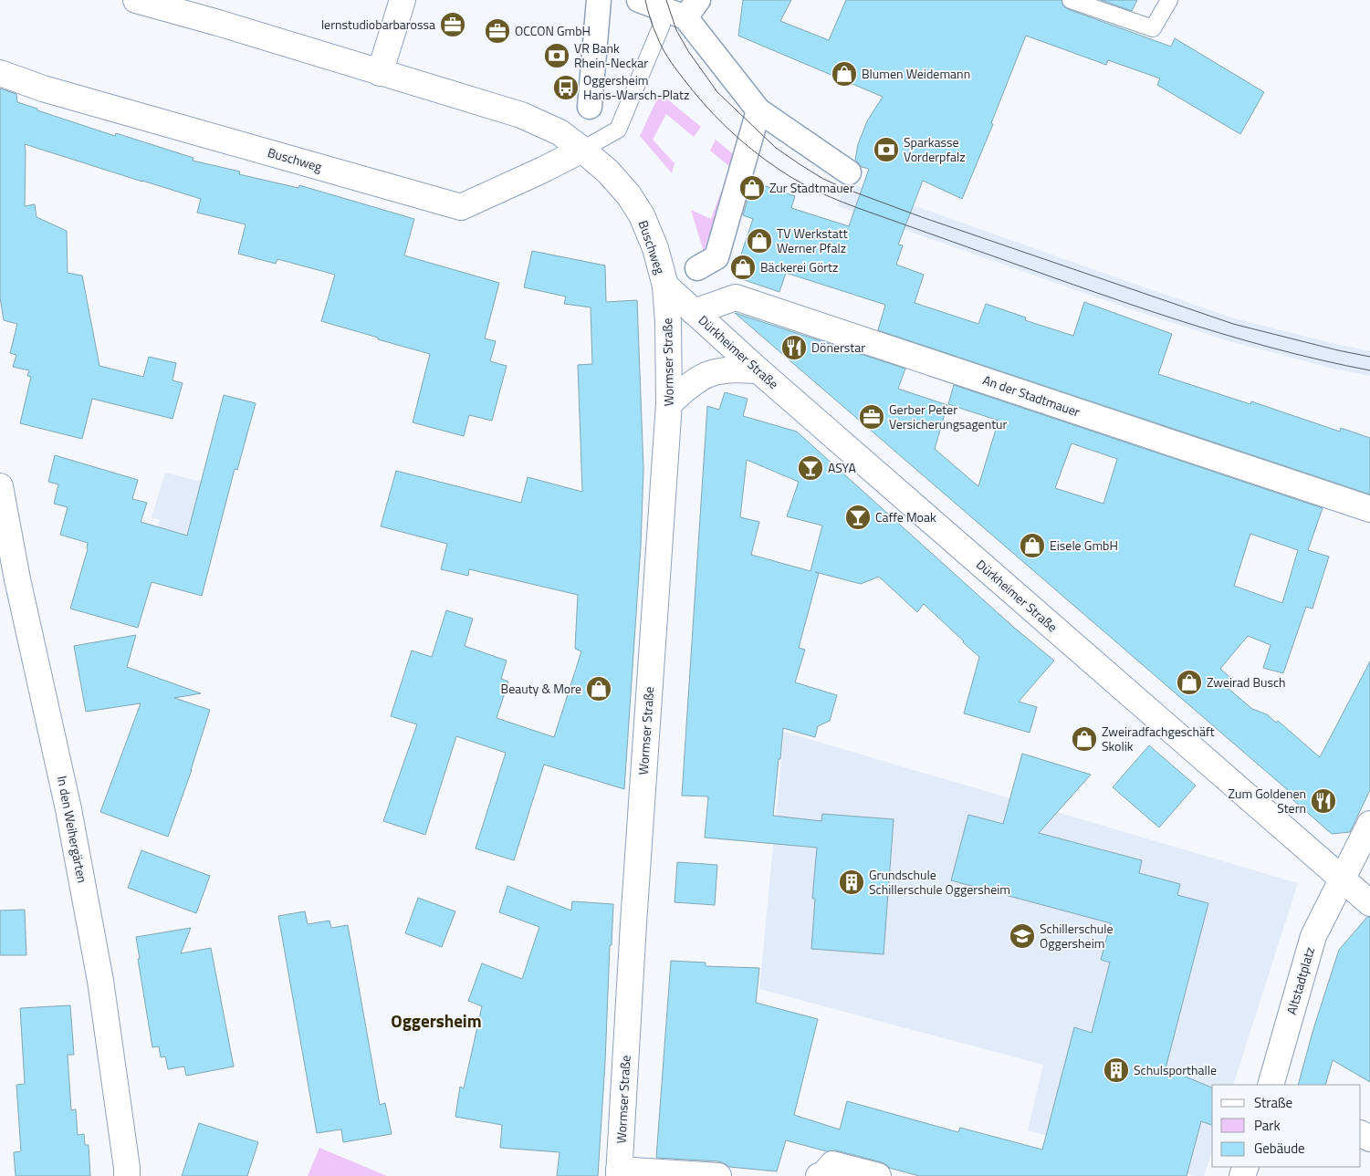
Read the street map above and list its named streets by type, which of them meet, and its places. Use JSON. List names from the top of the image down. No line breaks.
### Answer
{"streets":{"street":["Buschweg","Dürkheimer Straße","Wormser Straße","An der Stadtmauer","In den Weihergärten","Altstadtplatz"]},"crossings":[["Buschweg","Dürkheimer Straße"],["Buschweg","Wormser Straße"],["Dürkheimer Straße","Wormser Straße"],["Dürkheimer Straße","An der Stadtmauer"],["Dürkheimer Straße","Altstadtplatz"]],"districts":["Oggersheim"],"places":{"office":["lernstudiobarbarossa","OCCON GmbH","Gerber Peter Versicherungsagentur"],"bank":["VR Bank Rhein-Neckar","Sparkasse Vorderpfalz"],"shop":["Blumen Weidemann","Zur Stadtmauer","TV Werkstatt Werner Pfalz","Bäckerei Görtz","Eisele GmbH","Zweirad Busch","Beauty & More","Zweiradfachgeschäft Skolik"],"bus stop":["Oggersheim Hans-Warsch-Platz"],"restaurant":["Dönerstar","Zum Goldenen Stern"],"bar":["ASYA","Caffe Moak"],"building":["Grundschule Schillerschule Oggersheim","Schulsporthalle"],"school or university":["Schillerschule Oggersheim"]},"legend":["Straße","Park","Gebäude"]}
